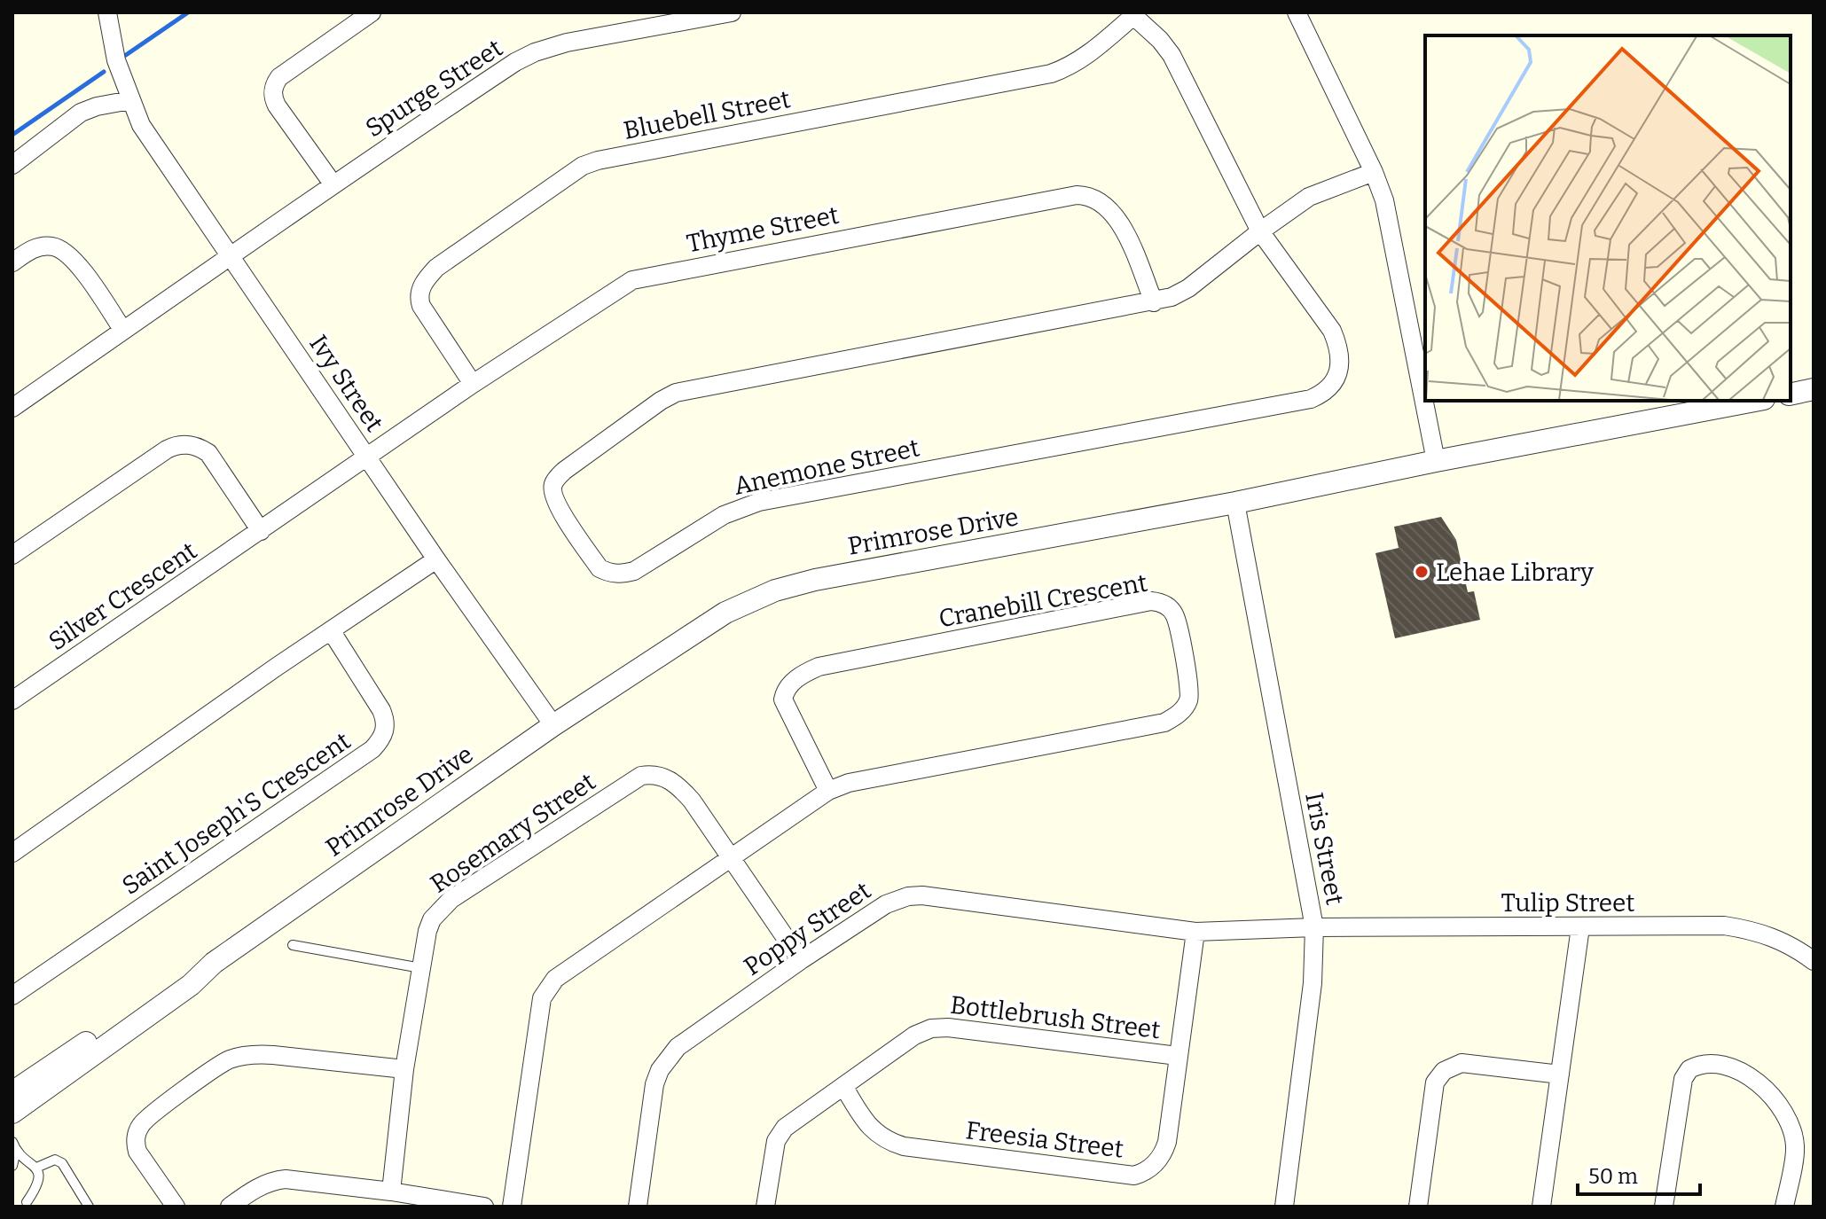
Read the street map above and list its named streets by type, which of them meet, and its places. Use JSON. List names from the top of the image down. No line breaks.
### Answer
{"streets":{"street":["Spurge Street","Bluebell Street","Thyme Street","Ivy Street","Anemone Street","Primrose Drive","Silver Crescent","Cranebill Crescent","Saint Joseph'S Crescent","Rosemary Street","Iris Street","Tulip Street","Poppy Street","Bottlebrush Street","Freesia Street"]},"crossings":[["Spurge Street","Ivy Street"],["Bluebell Street","Thyme Street"],["Thyme Street","Ivy Street"],["Thyme Street","Anemone Street"],["Thyme Street","Silver Crescent"],["Ivy Street","Primrose Drive"],["Ivy Street","Silver Crescent"],["Primrose Drive","Iris Street"],["Cranebill Crescent","Rosemary Street"],["Rosemary Street","Poppy Street"],["Iris Street","Tulip Street"],["Iris Street","Poppy Street"],["Tulip Street","Poppy Street"],["Poppy Street","Freesia Street"],["Bottlebrush Street","Freesia Street"]],"places":["Lehae Library"],"scale_bar":"50 m"}
